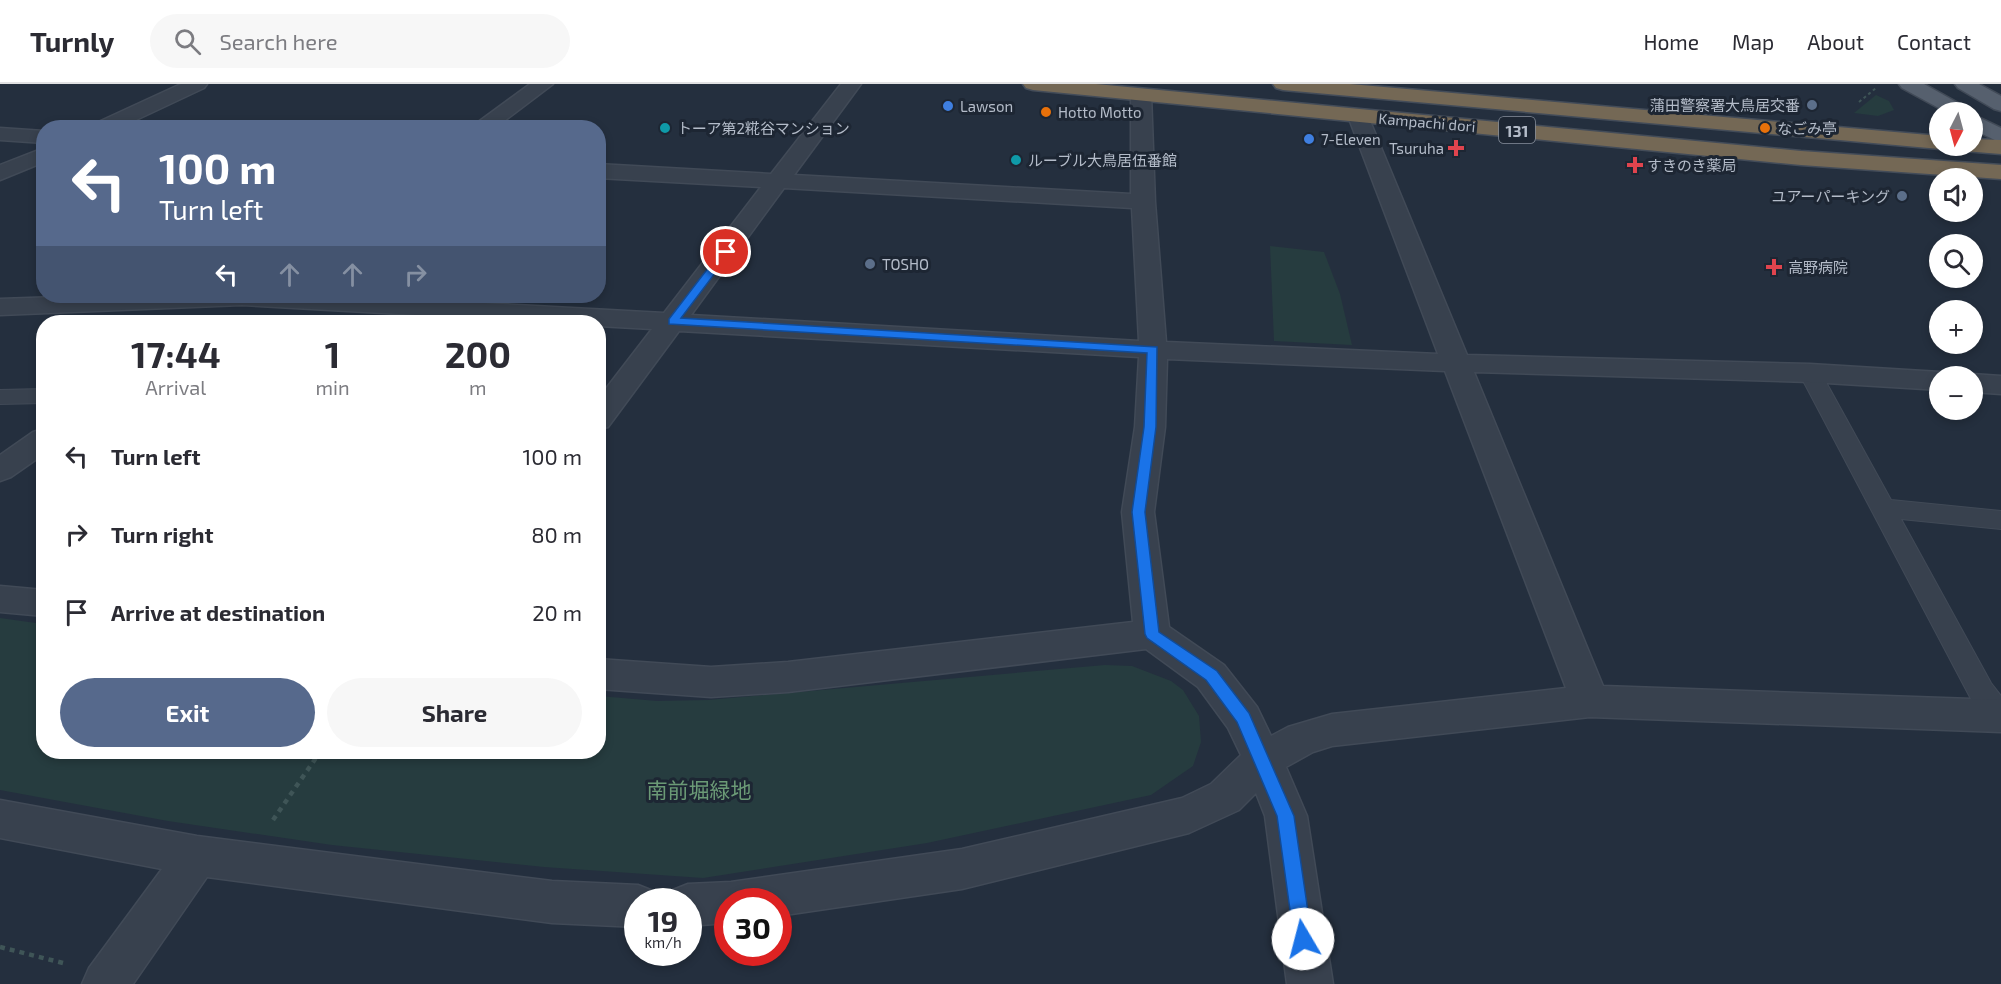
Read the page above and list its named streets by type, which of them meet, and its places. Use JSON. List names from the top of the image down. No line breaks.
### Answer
{"streets":{"highway":["Kampachi dori","131"]},"parks":["南前堀緑地"],"places":{"other":["蒲田警察署大鳥居交番","Lawson","Hotto Motto","トーア第2糀谷マンション","なごみ亭","7-Eleven","ルーブル大鳥居伍番館","ユアーパーキング","TOSHO"],"health":["Tsuruha","すきのき薬局","高野病院"]},"north":"bottom","page":{"header":"Turnly","search":"Search here","nav":["Home","Map","About","Contact"],"map_buttons":["+","−"],"turn":["100 m","Turn left"],"eta":["17:44","Arrival","1","min","200","m"],"list":[{"name":"Turn left","value":"100 m"},{"name":"Turn right","value":"80 m"},{"name":"Arrive at destination","value":"20 m"}],"buttons":["Exit","Share"],"speed":"19 km/h","limit":"30"}}
